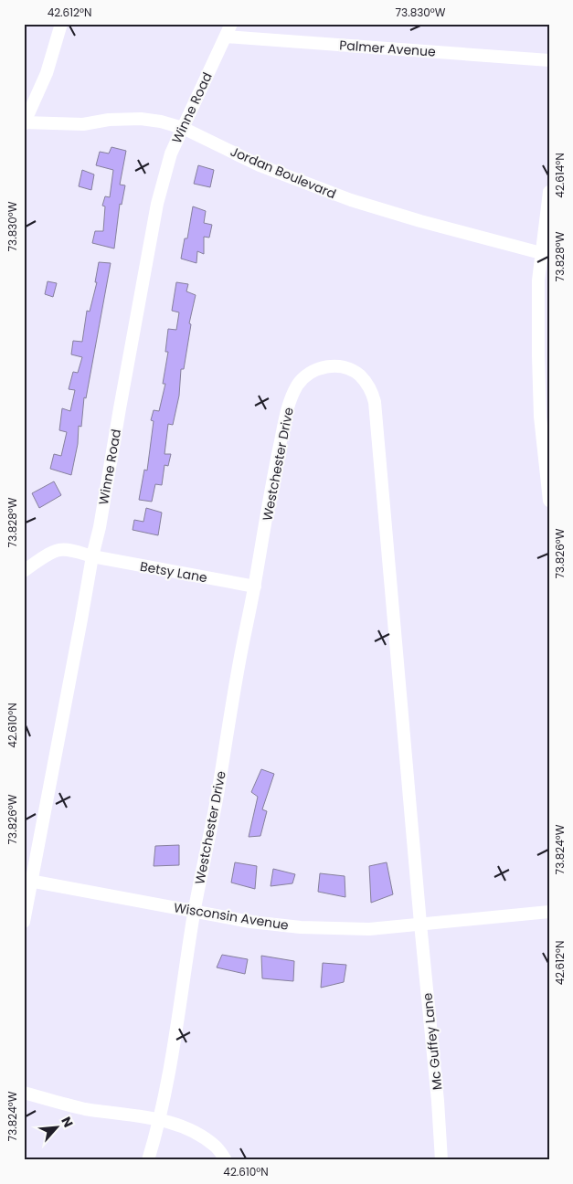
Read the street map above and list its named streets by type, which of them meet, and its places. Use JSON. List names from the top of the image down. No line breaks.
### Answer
{"streets":{"street":["Palmer Avenue","Winne Road","Jordan Boulevard","Westchester Drive","Betsy Lane","Wisconsin Avenue","Mc Guffey Lane"]},"crossings":[["Palmer Avenue","Winne Road"],["Winne Road","Jordan Boulevard"],["Winne Road","Betsy Lane"],["Winne Road","Wisconsin Avenue"],["Westchester Drive","Betsy Lane"],["Westchester Drive","Wisconsin Avenue"],["Westchester Drive","Mc Guffey Lane"],["Wisconsin Avenue","Mc Guffey Lane"]],"north":"top right","coordinates":["42.612°N","73.830°W","42.614°N","73.828°W","73.826°W","42.610°N","73.824°W"]}
